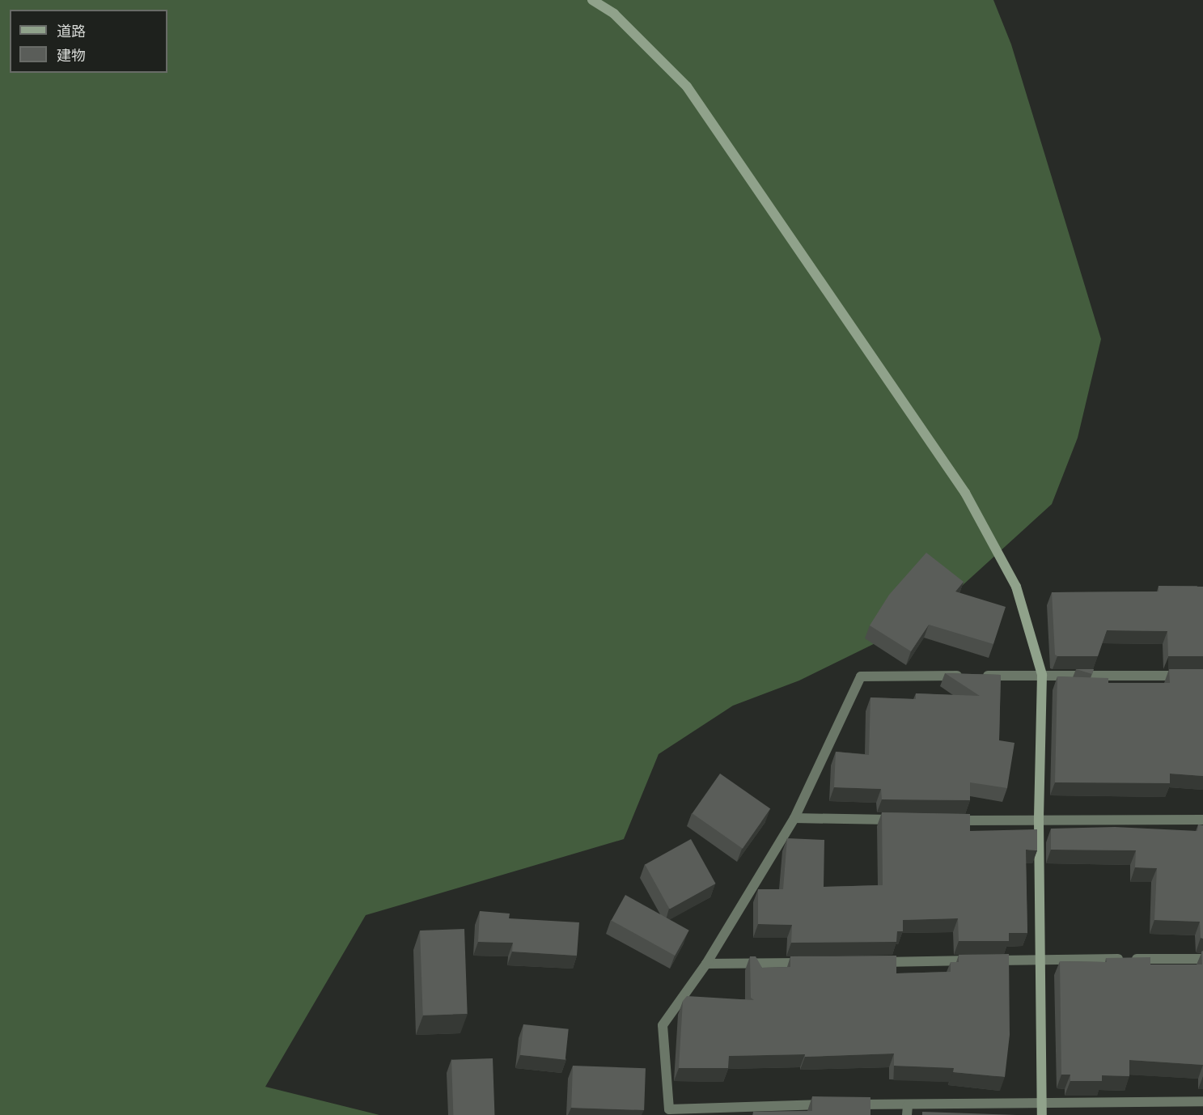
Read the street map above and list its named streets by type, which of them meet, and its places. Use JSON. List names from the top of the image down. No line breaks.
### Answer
{"legend":["道路","建物"]}
